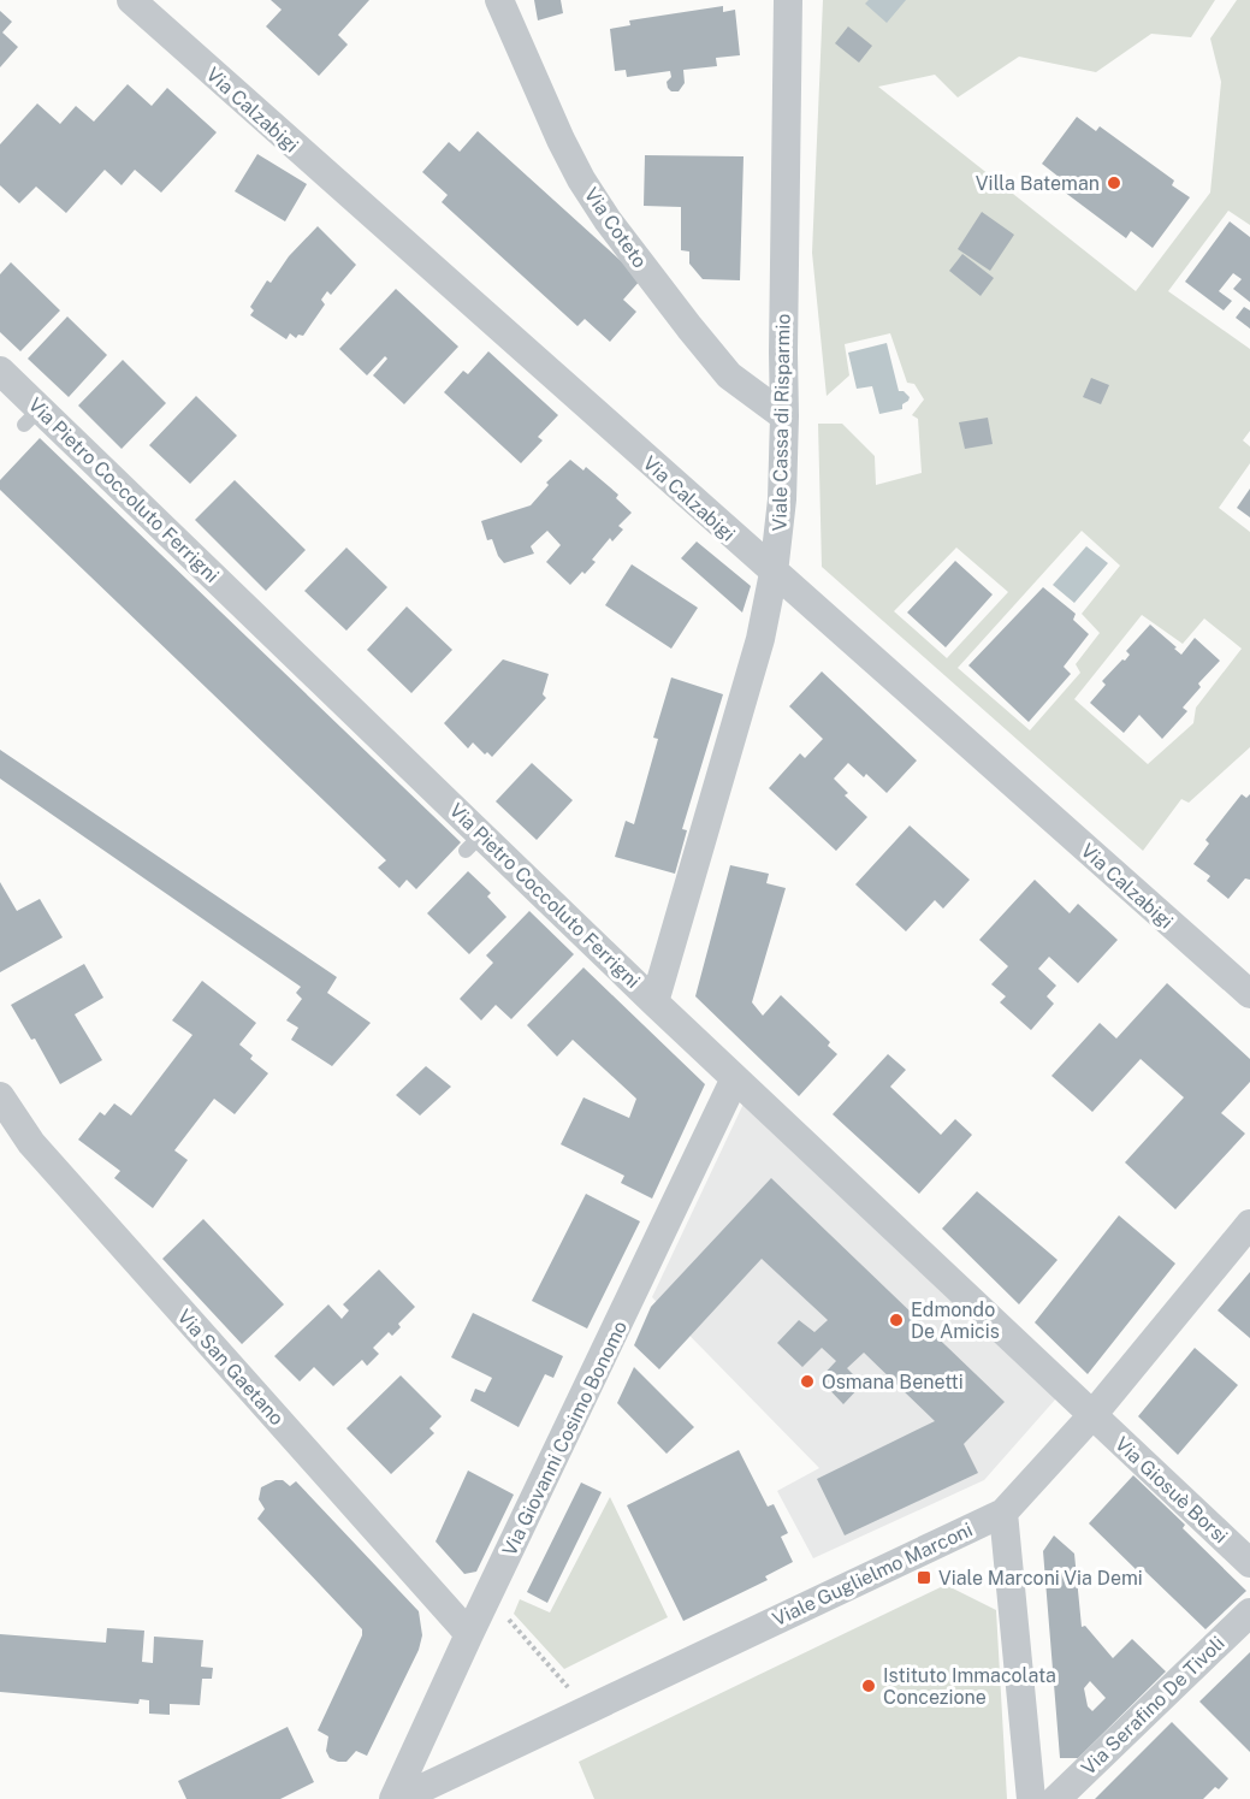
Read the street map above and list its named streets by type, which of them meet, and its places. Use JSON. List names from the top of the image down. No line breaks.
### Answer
{"streets":{"street":["Via Calzabigi","Via Coteto","Viale Cassa di Risparmio","Via Pietro Coccoluto Ferrigni","Via San Gaetano","Via Giovanni Cosimo Bonomo","Via Giosuè Borsi","Viale Guglielmo Marconi","Via Serafino De Tivoli"]},"crossings":[["Via Calzabigi","Viale Cassa di Risparmio"],["Via Coteto","Viale Cassa di Risparmio"],["Viale Cassa di Risparmio","Via Pietro Coccoluto Ferrigni"],["Via Pietro Coccoluto Ferrigni","Via Giovanni Cosimo Bonomo"],["Via Pietro Coccoluto Ferrigni","Via Giosuè Borsi"],["Via Pietro Coccoluto Ferrigni","Viale Guglielmo Marconi"],["Via San Gaetano","Via Giovanni Cosimo Bonomo"],["Via Giosuè Borsi","Viale Guglielmo Marconi"]],"places":{"other":["Villa Bateman","Edmondo De Amicis","Osmana Benetti","Istituto Immacolata Concezione"],"transit":["Viale Marconi Via Demi"]}}
